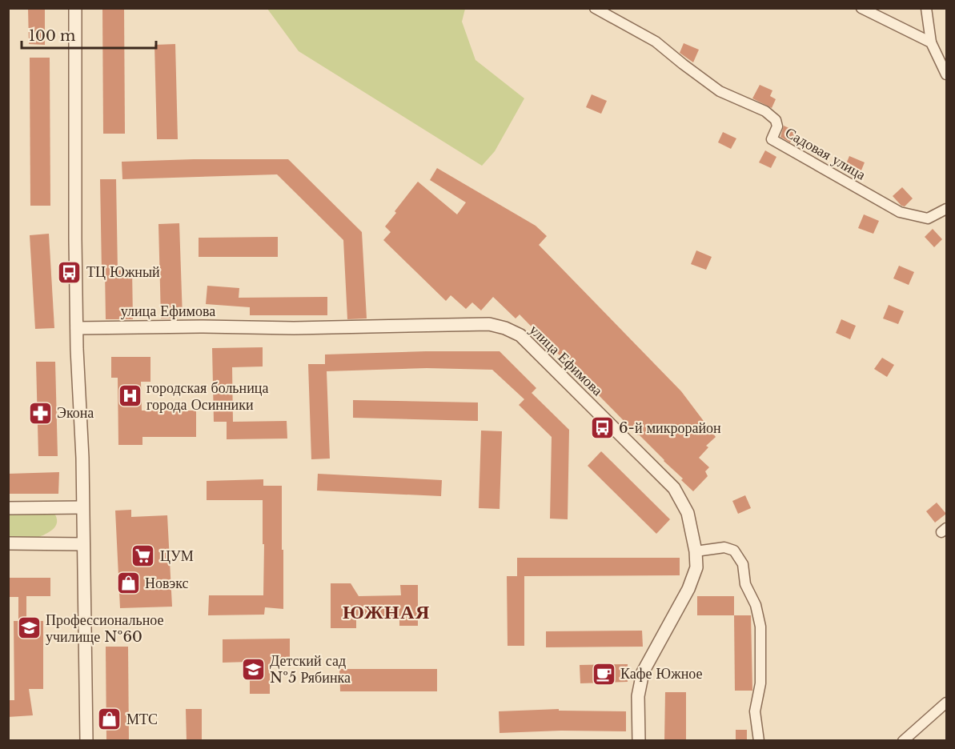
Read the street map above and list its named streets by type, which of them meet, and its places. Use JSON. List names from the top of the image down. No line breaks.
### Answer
{"streets":{"street":["Садовая улица","улица Ефимова"]},"districts":["ЮЖНАЯ"],"places":{"bus stop":["ТЦ Южный","6-й микрорайон"],"hospital":["городская больница города Осинники"],"pharmacy":["Экона"],"supermarket":["ЦУМ"],"shop":["Новэкс","МТС"],"school or university":["Профессиональное училище №60","Детский сад №5 Рябинка"],"cafe":["Кафе Южное"]},"scale_bar":"100 m"}
